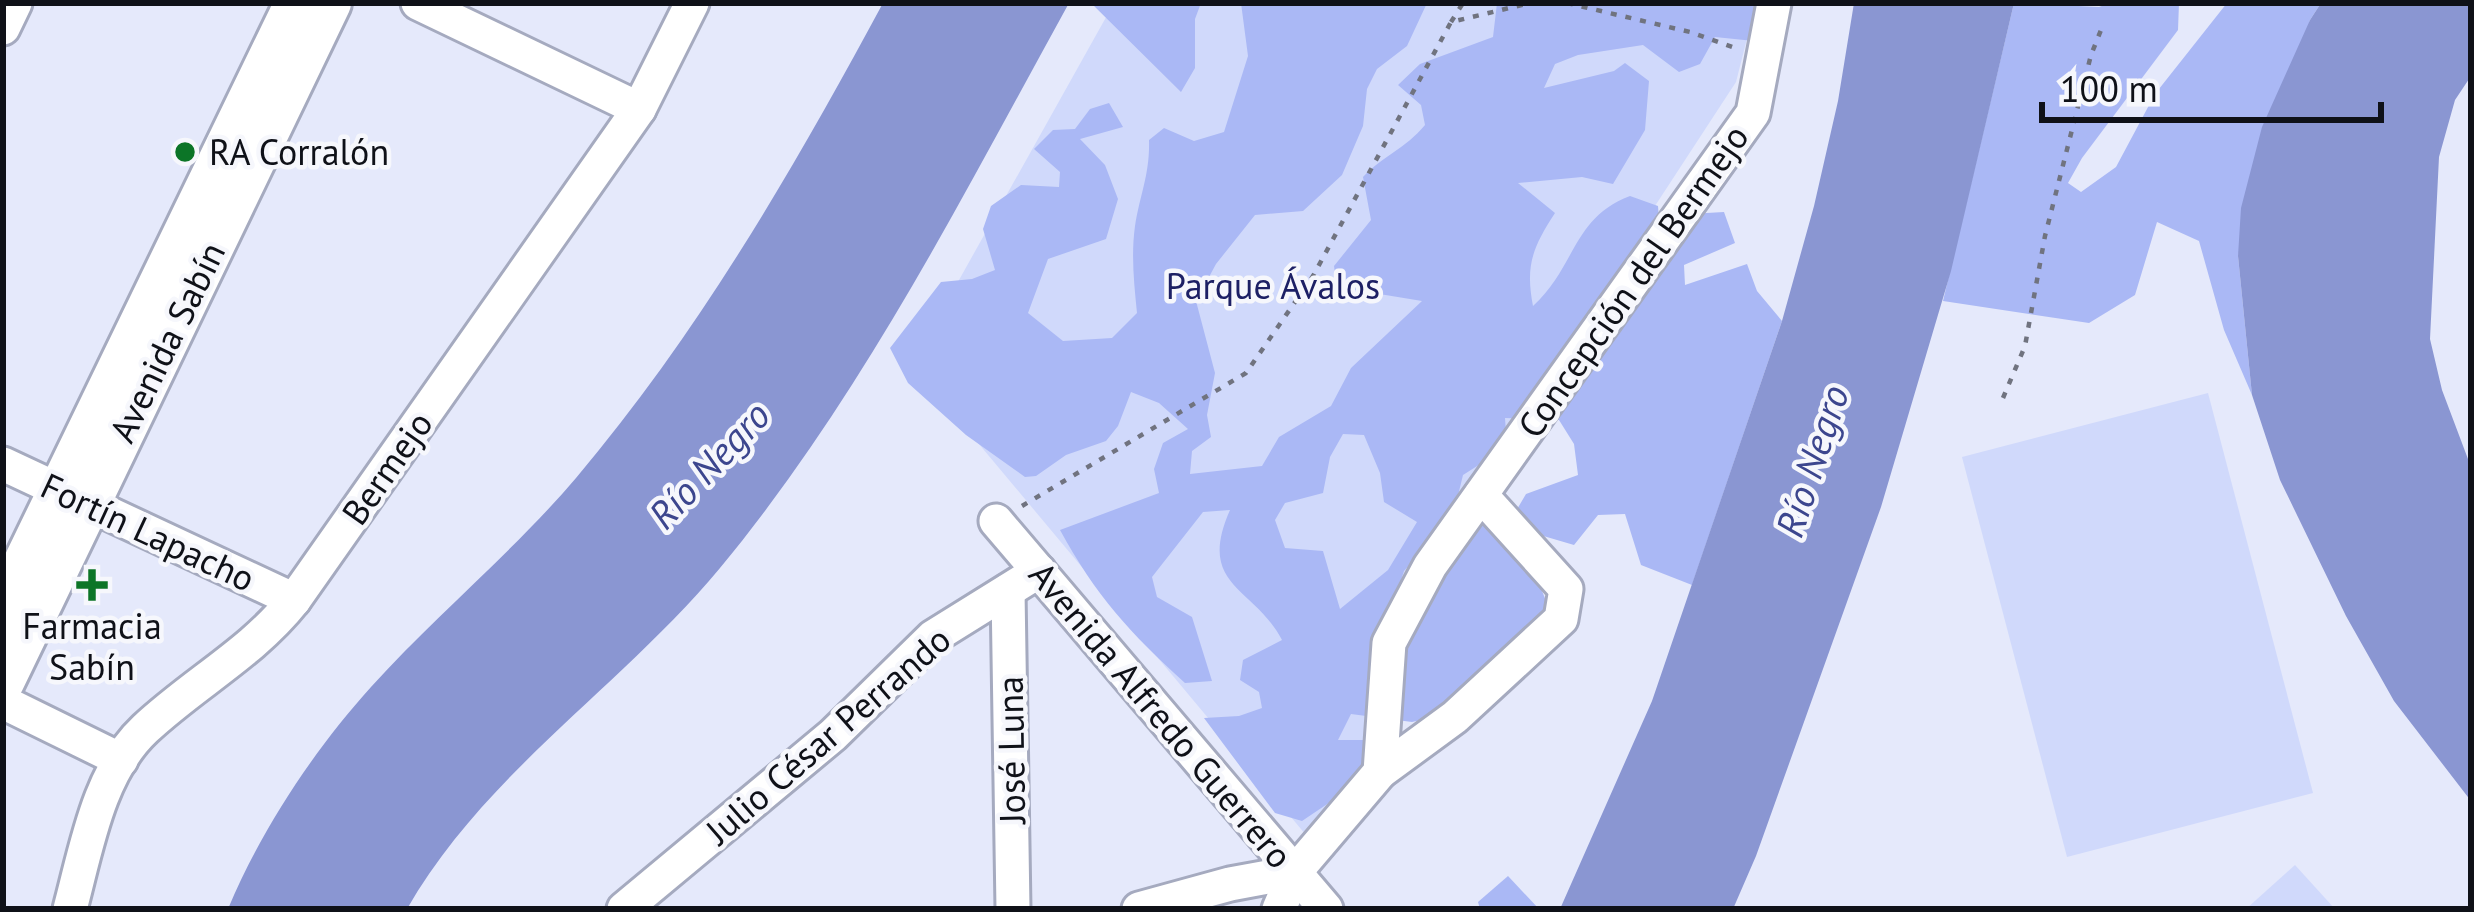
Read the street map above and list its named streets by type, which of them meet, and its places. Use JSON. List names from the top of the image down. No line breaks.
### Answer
{"streets":{"main road":["Avenida Sabín"],"street":["Concepción del Bermejo","Bermejo","Fortín Lapacho","Avenida Alfredo Guerrero","Julio César Perrando","José Luna"]},"crossings":[["Avenida Sabín","Fortín Lapacho"],["Bermejo","Fortín Lapacho"],["Avenida Alfredo Guerrero","Julio César Perrando"],["Julio César Perrando","José Luna"]],"water":["Río Negro"],"parks":["Parque Ávalos"],"places":{"other":["RA Corralón"],"health":["Farmacia Sabín"]},"scale_bar":"100 m"}
